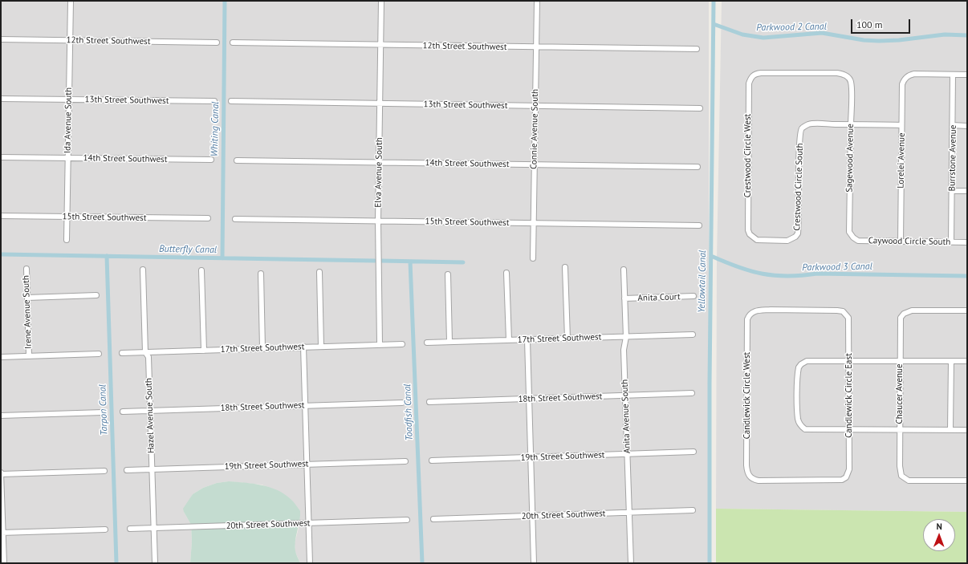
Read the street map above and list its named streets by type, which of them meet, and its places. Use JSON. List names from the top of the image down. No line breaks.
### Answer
{"streets":{"street":["12th Street Southwest","13th Street Southwest","Ida Avenue South","Connie Avenue South","Crestwood Circle West","Sagewood Avenue","Burrstone Avenue","14th Street Southwest","Lorelei Avenue","Elva Avenue South","Crestwood Circle South","15th Street Southwest","Caywood Circle South","Anita Court","Irene Avenue South","17th Street Southwest","Chaucer Avenue","Candlewick Circle West","Candlewick Circle East","18th Street Southwest","Hazel Avenue South","Anita Avenue South","19th Street Southwest","20th Street Southwest"]},"crossings":[["12th Street Southwest","Ida Avenue South"],["12th Street Southwest","Connie Avenue South"],["12th Street Southwest","Elva Avenue South"],["13th Street Southwest","Ida Avenue South"],["13th Street Southwest","Connie Avenue South"],["13th Street Southwest","Elva Avenue South"],["Ida Avenue South","14th Street Southwest"],["Ida Avenue South","15th Street Southwest"],["Connie Avenue South","14th Street Southwest"],["Connie Avenue South","15th Street Southwest"],["Crestwood Circle West","Sagewood Avenue"],["Crestwood Circle West","Crestwood Circle South"],["Sagewood Avenue","Crestwood Circle South"],["Sagewood Avenue","Caywood Circle South"],["Burrstone Avenue","Lorelei Avenue"],["Burrstone Avenue","Caywood Circle South"],["14th Street Southwest","Elva Avenue South"],["Lorelei Avenue","Caywood Circle South"],["Elva Avenue South","15th Street Southwest"],["Elva Avenue South","17th Street Southwest"],["Anita Court","Anita Avenue South"],["17th Street Southwest","Hazel Avenue South"],["17th Street Southwest","Anita Avenue South"],["Candlewick Circle West","Candlewick Circle East"],["18th Street Southwest","Hazel Avenue South"],["18th Street Southwest","Anita Avenue South"],["Hazel Avenue South","19th Street Southwest"],["Hazel Avenue South","20th Street Southwest"],["Anita Avenue South","19th Street Southwest"],["Anita Avenue South","20th Street Southwest"]],"water":["Parkwood 2 Canal","Whiting Canal","Butterfly Canal","Parkwood 3 Canal","Yellowtail Canal","Tarpon Canal","Toadfish Canal"],"scale_bar":"100 m","north":"top"}
